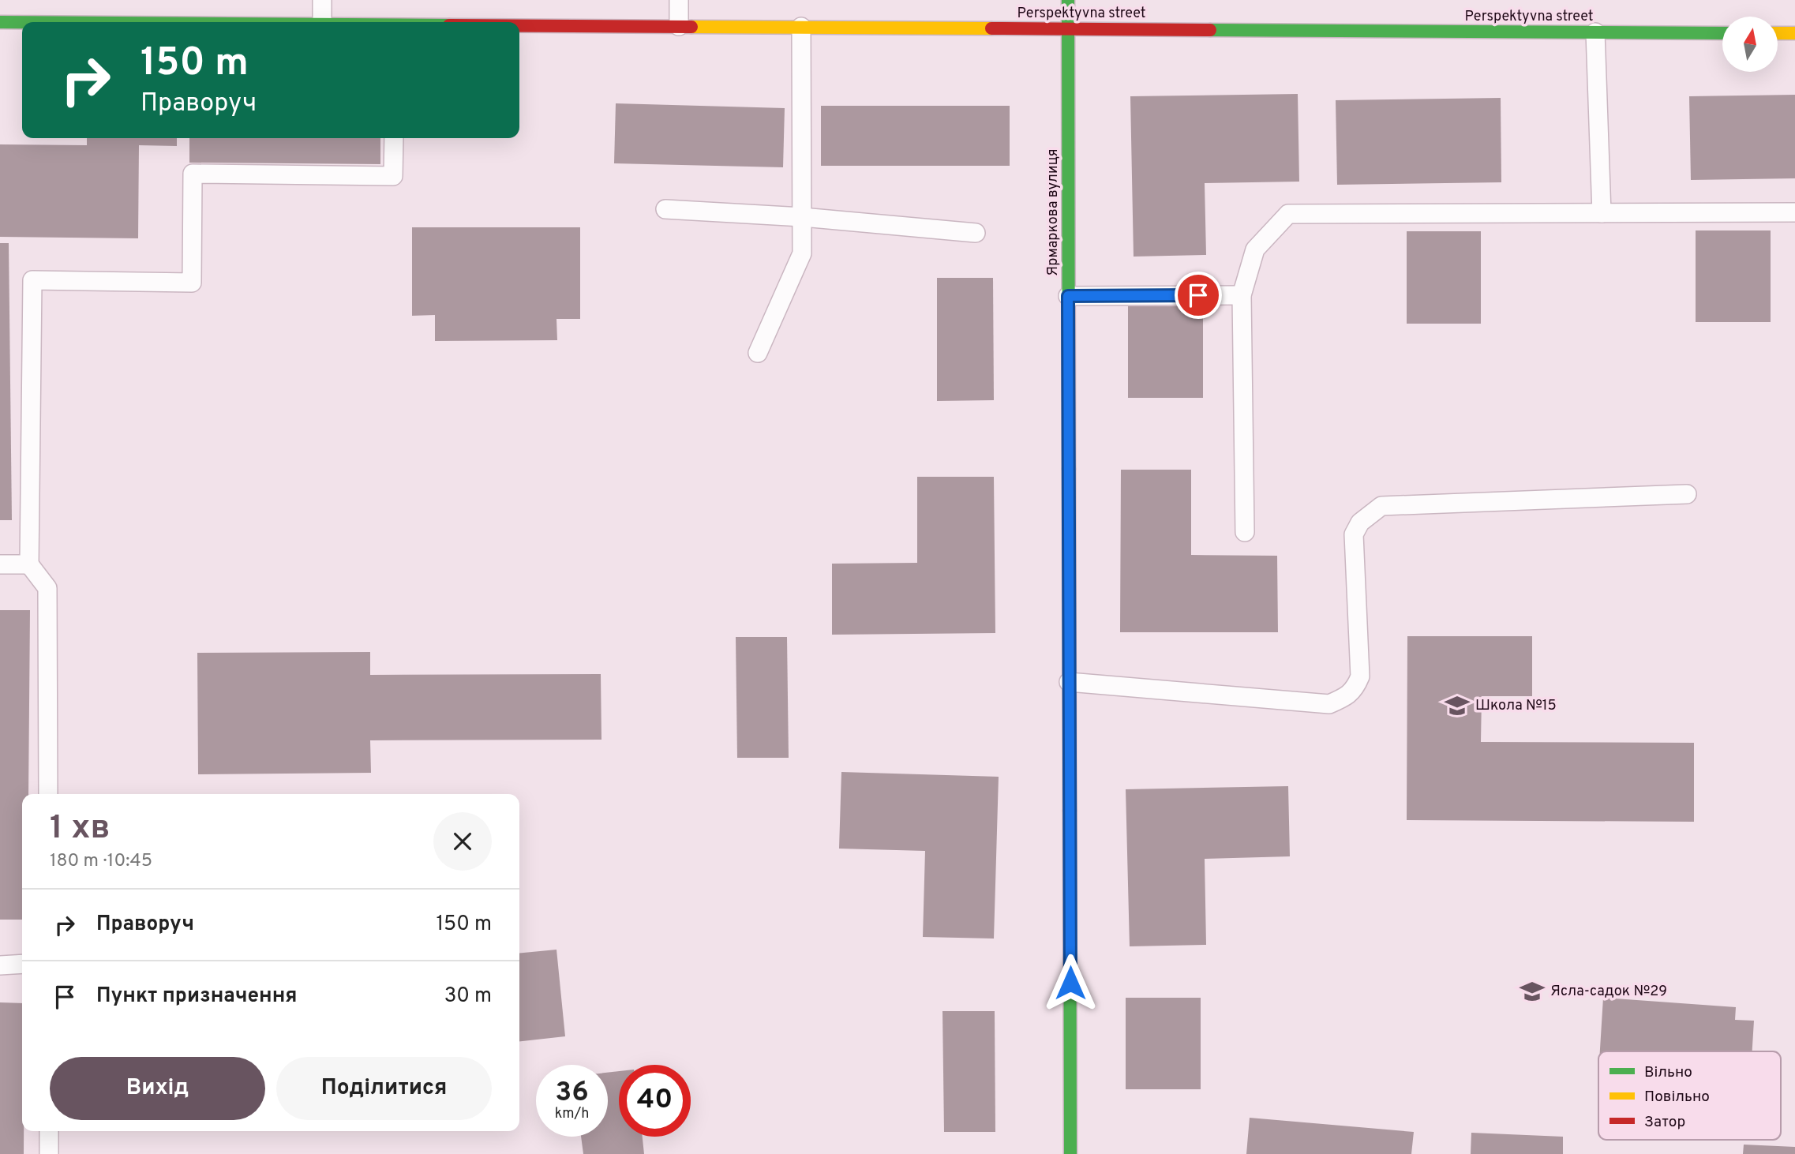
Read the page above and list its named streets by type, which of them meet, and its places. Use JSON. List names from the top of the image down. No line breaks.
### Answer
{"streets":{"street":["Perspektyvna street","Ярмаркова вулиця"]},"crossings":[["Perspektyvna street","Ярмаркова вулиця"]],"places":{"school or university":["Школа №15","Ясла-садок №29"]},"legend":["Вільно","Повільно","Затор"],"north":"top","page":{"turn":["150 m","Праворуч"],"heading":["1 хв","180 m · 10:45"],"list":[{"name":"Праворуч","value":"150 m"},{"name":"Пункт призначення","value":"30 m"}],"buttons":["Вихід","Поділитися"],"speed":"36 km/h","limit":"40"}}
